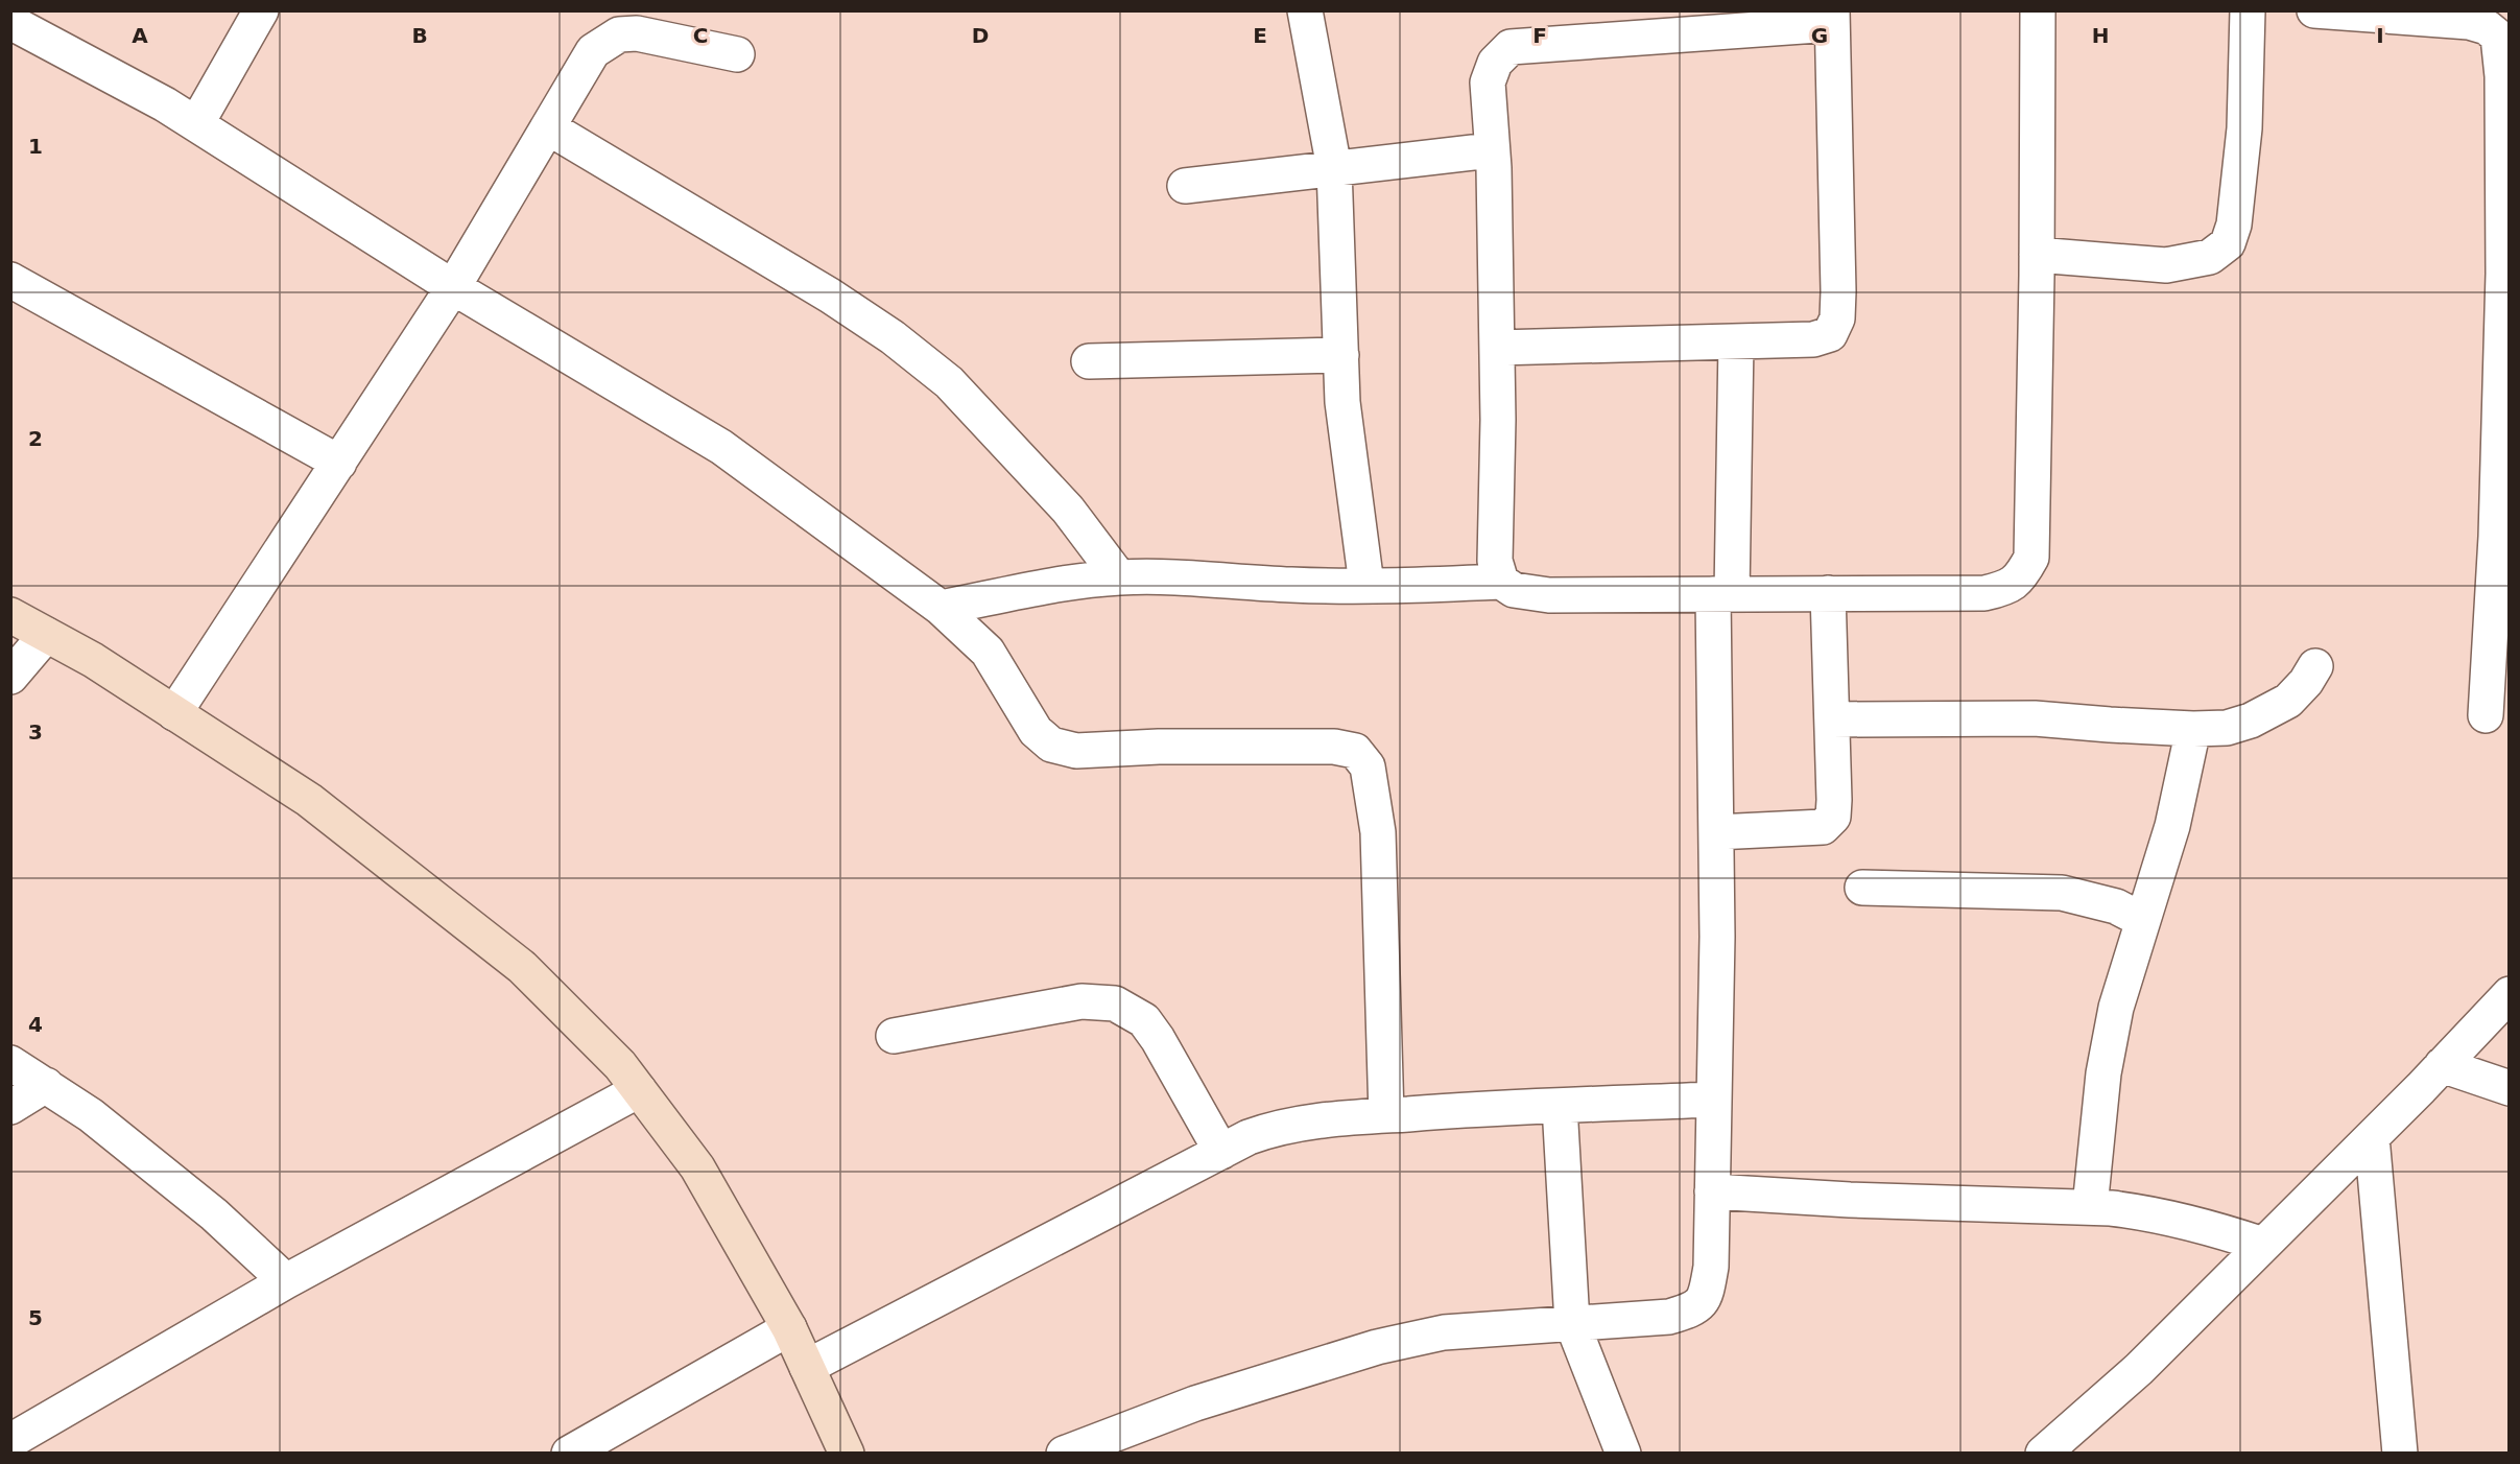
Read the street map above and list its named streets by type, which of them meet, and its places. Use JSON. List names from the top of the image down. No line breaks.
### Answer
{"grid":{"columns":["A","B","C","D","E","F","G","H","I"],"rows":["1","2","3","4","5"]}}
